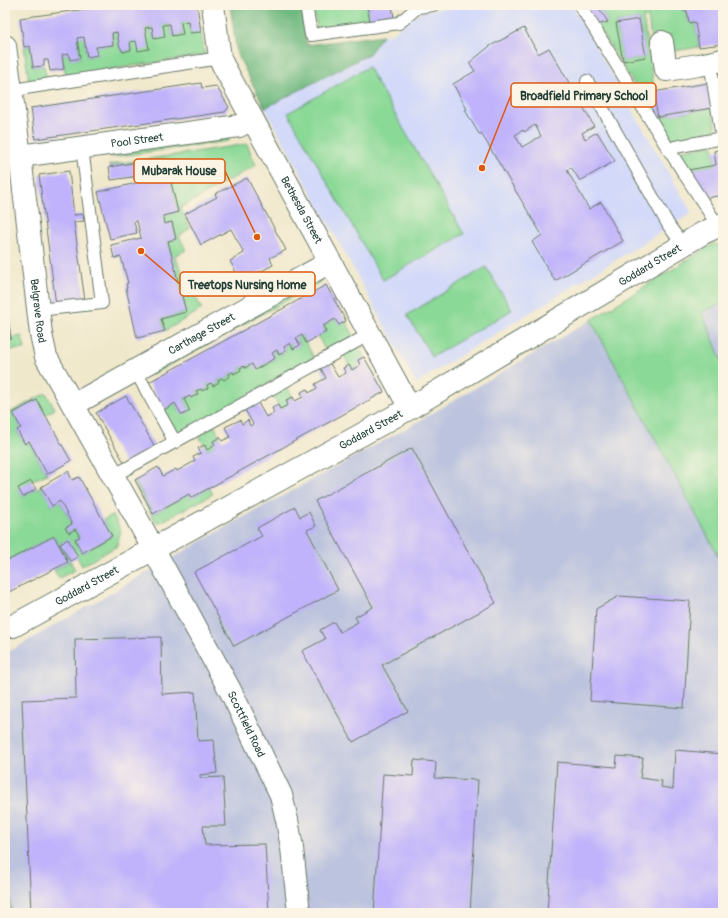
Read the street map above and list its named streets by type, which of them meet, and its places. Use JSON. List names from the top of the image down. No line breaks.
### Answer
{"streets":{"street":["Pool Street","Bethesda Street","Goddard Street","Belgrave Road","Carthage Street","Scottfield Road"]},"crossings":[["Pool Street","Bethesda Street"],["Pool Street","Belgrave Road"],["Bethesda Street","Goddard Street"],["Bethesda Street","Carthage Street"],["Goddard Street","Belgrave Road"],["Goddard Street","Scottfield Road"],["Belgrave Road","Carthage Street"],["Belgrave Road","Scottfield Road"]],"places":["Broadfield Primary School","Mubarak House","Treetops Nursing Home"]}
